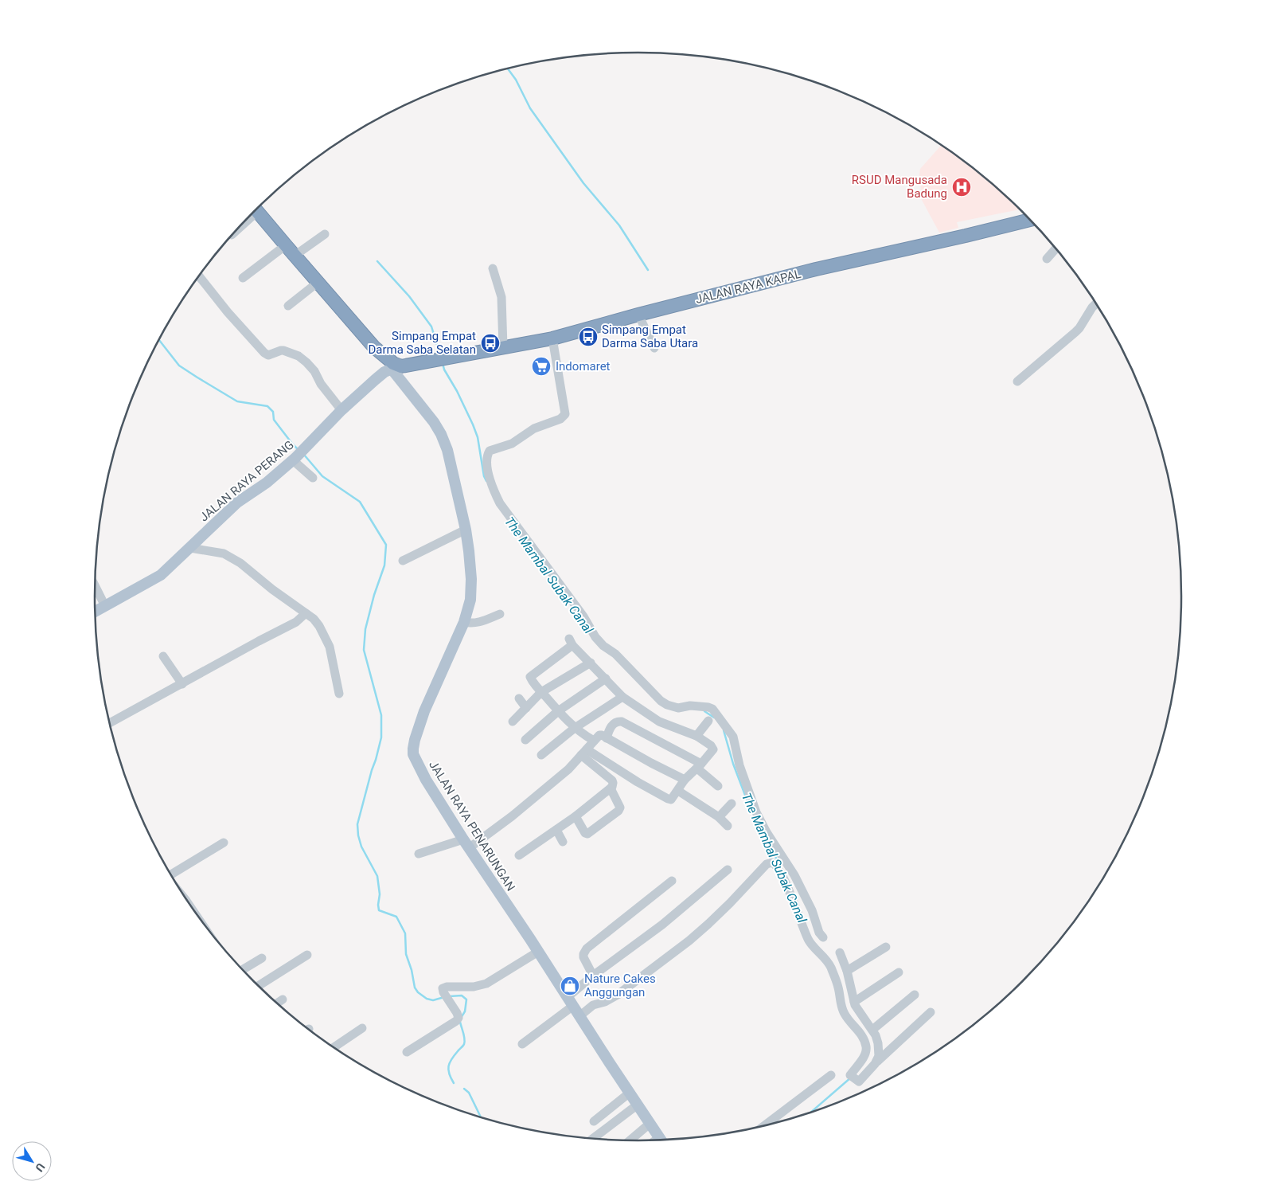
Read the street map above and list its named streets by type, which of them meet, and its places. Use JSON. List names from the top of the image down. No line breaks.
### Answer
{"streets":{"highway":["JALAN RAYA KAPAL"],"main road":["JALAN RAYA PERANG","JALAN RAYA PENARUNGAN"]},"crossings":[["JALAN RAYA KAPAL","JALAN RAYA PERANG"],["JALAN RAYA KAPAL","JALAN RAYA PENARUNGAN"],["JALAN RAYA PERANG","JALAN RAYA PENARUNGAN"]],"water":["The Mambal Subak Canal"],"places":{"hospital":["RSUD Mangusada Badung"],"bus stop":["Simpang Empat Darma Saba Utara","Simpang Empat Darma Saba Selatan"],"supermarket":["Indomaret"],"shop":["Nature Cakes Anggungan"]},"north":"bottom right"}
